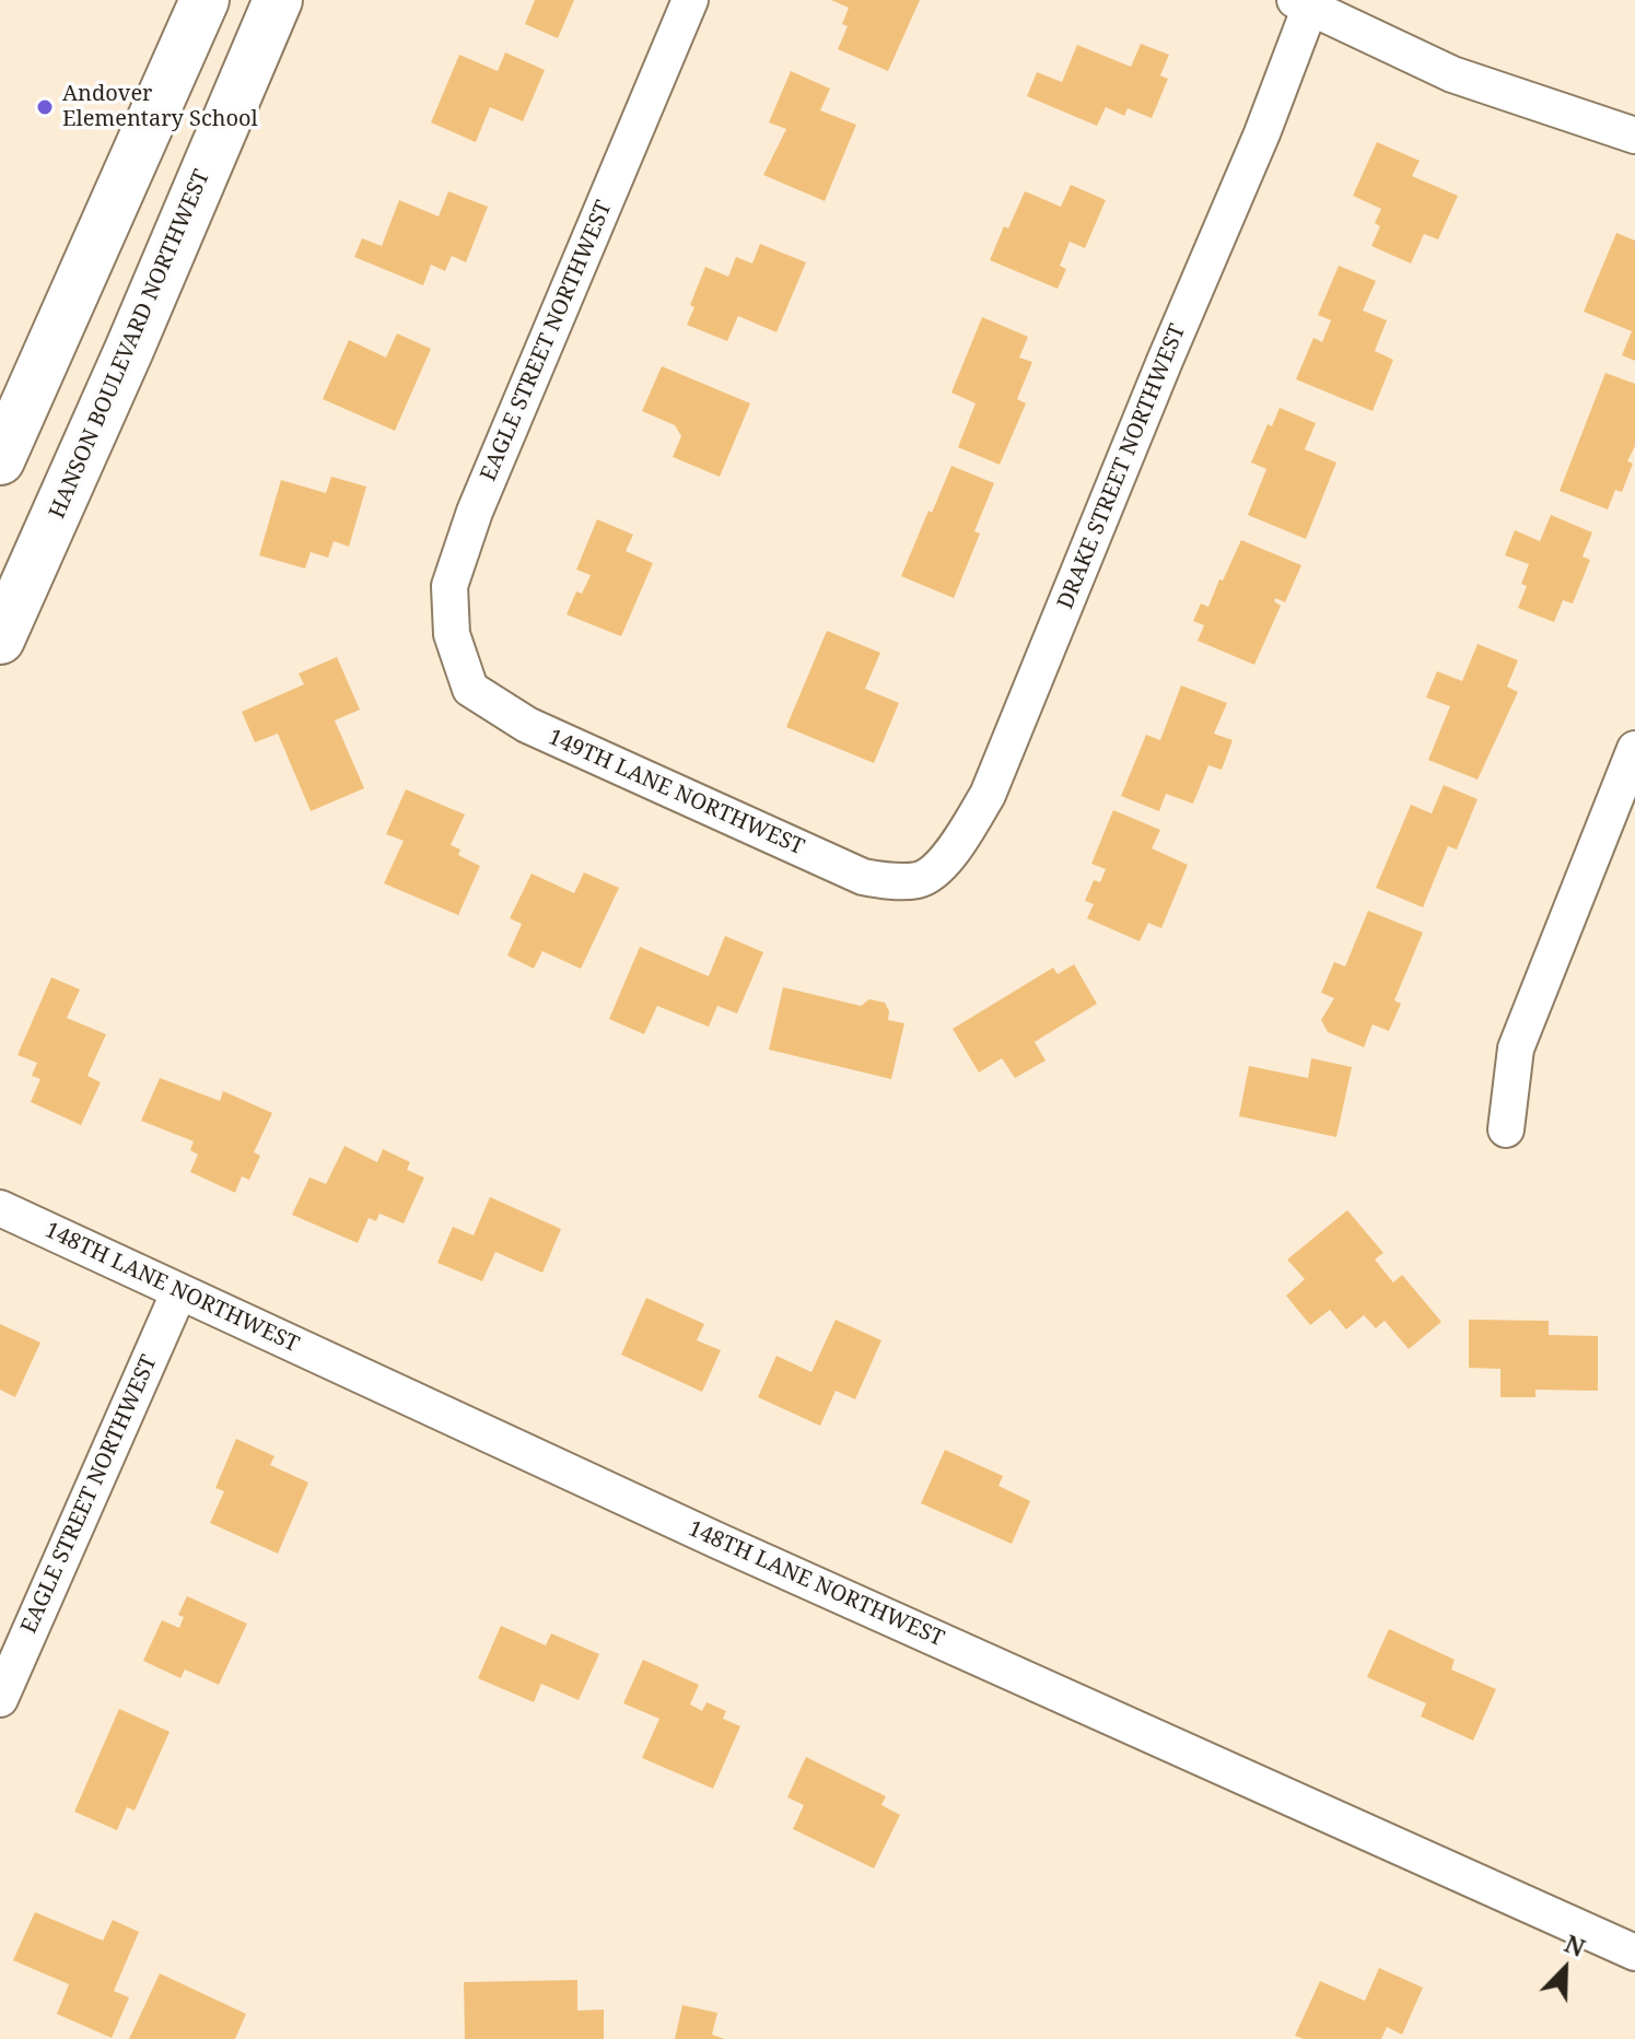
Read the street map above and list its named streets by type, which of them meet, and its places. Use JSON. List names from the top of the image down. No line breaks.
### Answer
{"streets":{"main road":["HANSON BOULEVARD NORTHWEST"],"street":["EAGLE STREET NORTHWEST","DRAKE STREET NORTHWEST","149TH LANE NORTHWEST","148TH LANE NORTHWEST"]},"crossings":[["EAGLE STREET NORTHWEST","149TH LANE NORTHWEST"],["EAGLE STREET NORTHWEST","148TH LANE NORTHWEST"],["DRAKE STREET NORTHWEST","149TH LANE NORTHWEST"]],"places":["Andover Elementary School"],"north":"top right"}
